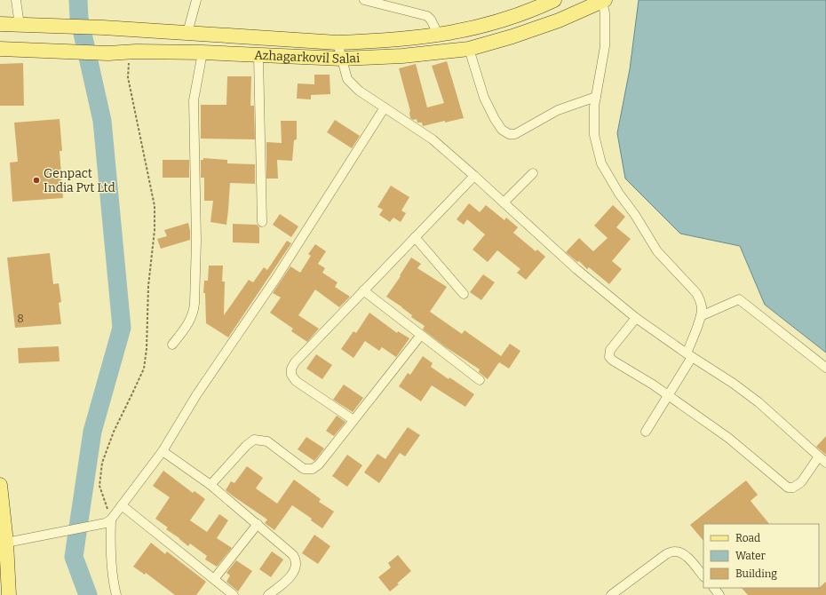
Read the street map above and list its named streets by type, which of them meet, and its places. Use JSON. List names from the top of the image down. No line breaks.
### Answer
{"streets":{"main road":["Azhagarkovil Salai"]},"places":["Genpact India Pvt Ltd"],"house_numbers":["8"],"legend":["Road","Water","Building"]}
